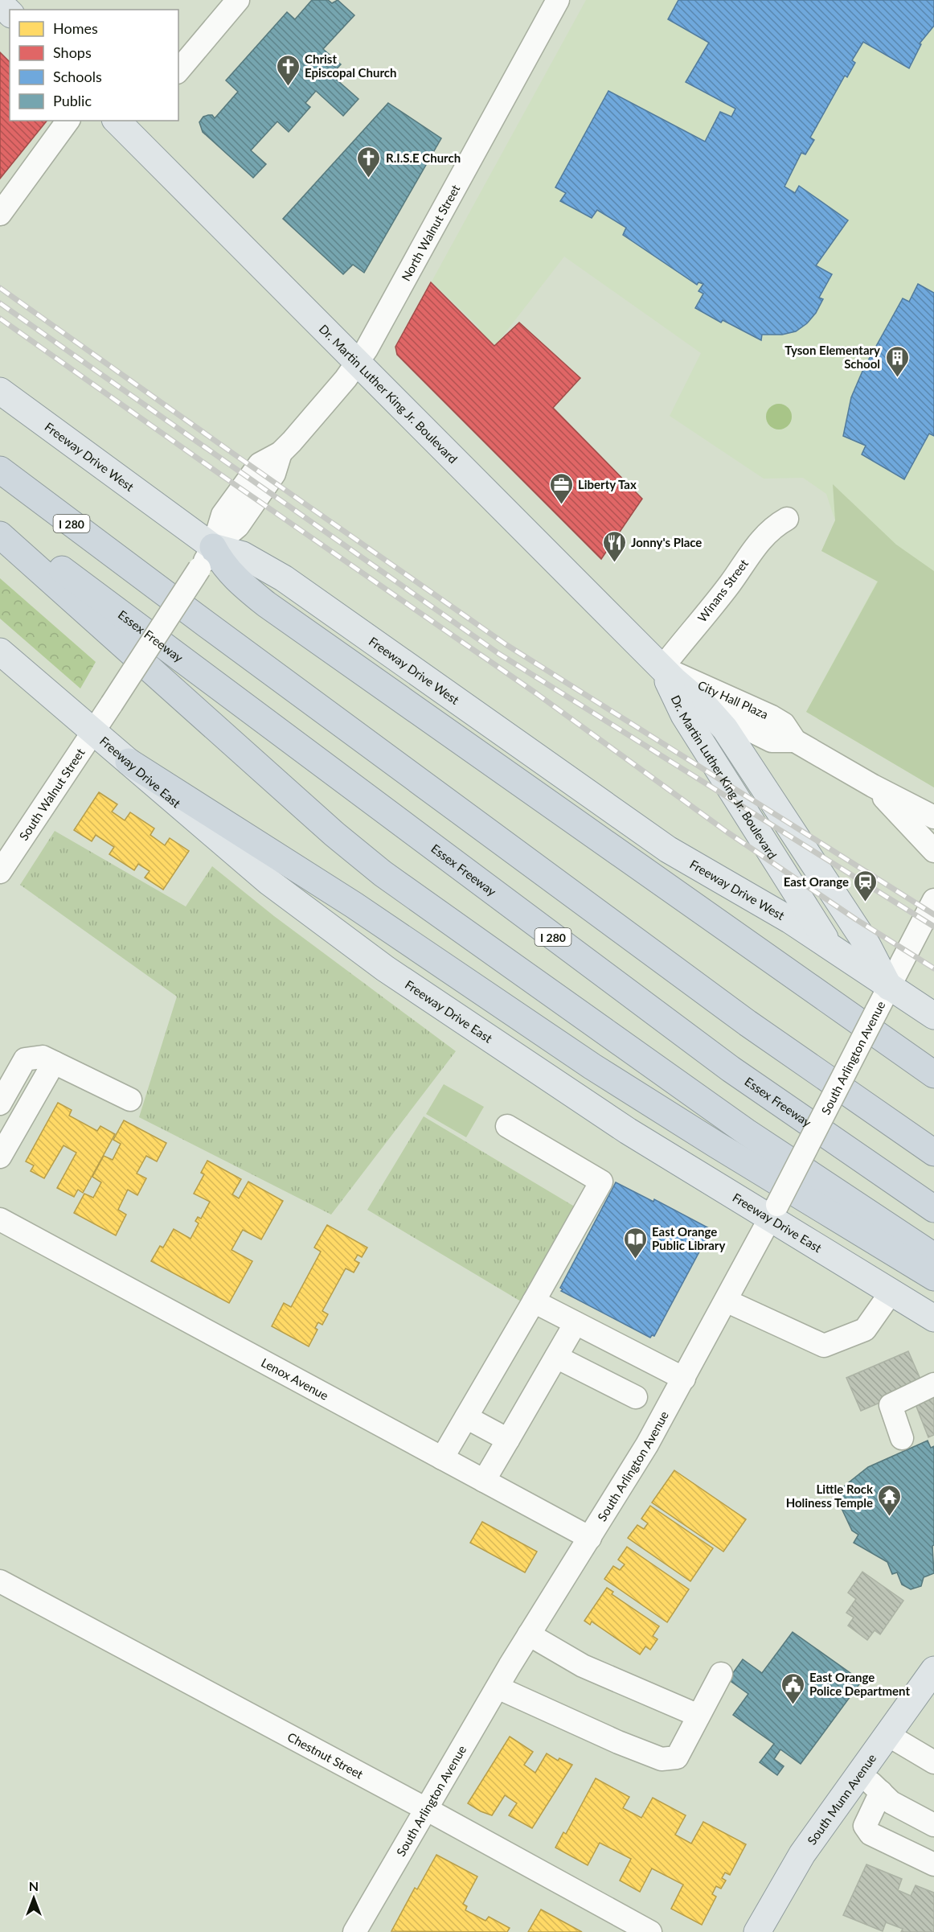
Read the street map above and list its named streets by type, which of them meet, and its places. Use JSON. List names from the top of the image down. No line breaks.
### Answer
{"streets":{"highway":["I 280","Essex Freeway"],"main road":["Dr. Martin Luther King Jr. Boulevard","Freeway Drive West","Freeway Drive East","South Munn Avenue"],"street":["North Walnut Street","Winans Street","City Hall Plaza","South Walnut Street","South Arlington Avenue","Lenox Avenue","Chestnut Street"]},"crossings":[["North Walnut Street","Dr. Martin Luther King Jr. Boulevard"],["North Walnut Street","South Walnut Street"],["Dr. Martin Luther King Jr. Boulevard","Freeway Drive West"],["Dr. Martin Luther King Jr. Boulevard","Winans Street"],["Dr. Martin Luther King Jr. Boulevard","City Hall Plaza"],["Dr. Martin Luther King Jr. Boulevard","South Walnut Street"],["Dr. Martin Luther King Jr. Boulevard","South Arlington Avenue"],["Freeway Drive West","South Walnut Street"],["Winans Street","City Hall Plaza"],["Freeway Drive East","South Walnut Street"],["Freeway Drive East","South Arlington Avenue"],["South Arlington Avenue","Lenox Avenue"],["South Arlington Avenue","Chestnut Street"]],"places":{"church":["Christ Episcopal Church","R.I.S.E Church"],"building":["Tyson Elementary School"],"office":["Liberty Tax"],"restaurant":["Jonny's Place"],"station":["East Orange"],"library":["East Orange Public Library"],"temple":["Little Rock Holiness Temple"],"public building":["East Orange Police Department"]},"legend":["Homes","Shops","Schools","Public"],"north":"top"}
